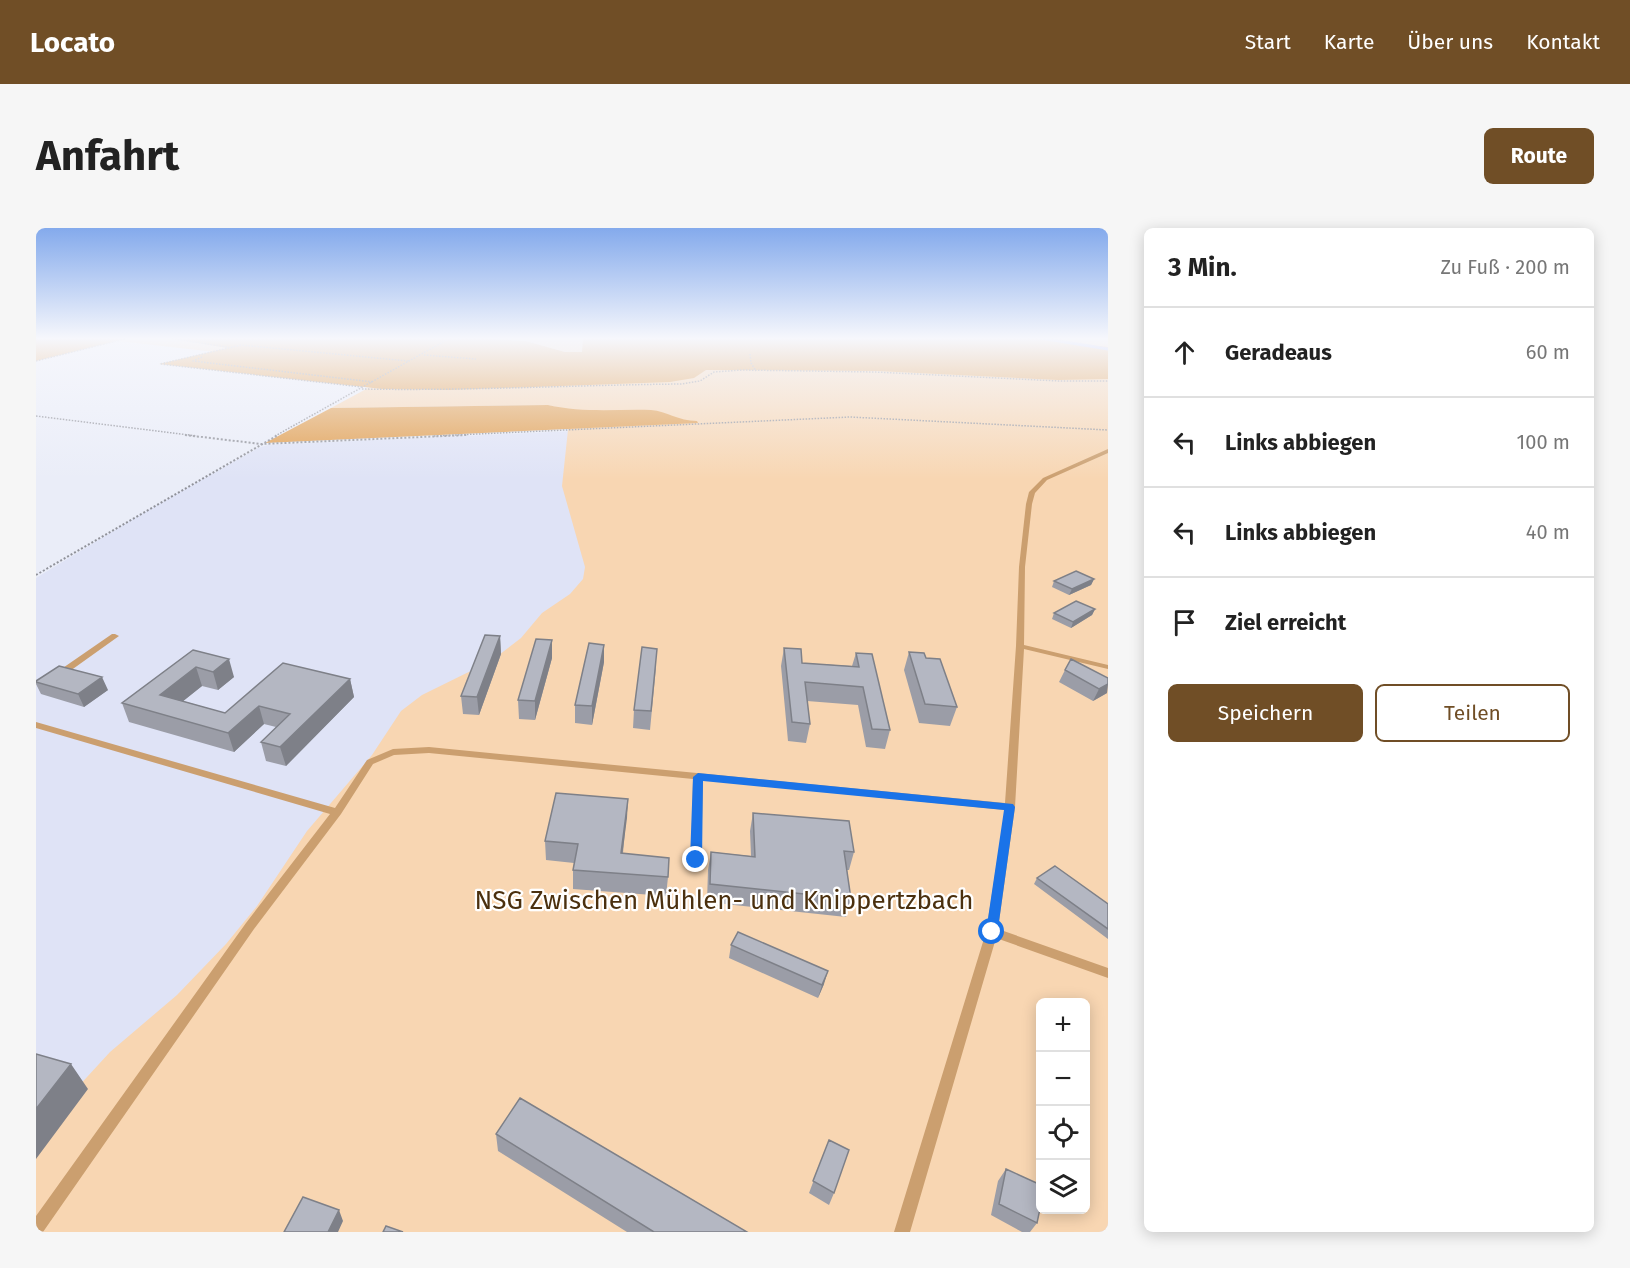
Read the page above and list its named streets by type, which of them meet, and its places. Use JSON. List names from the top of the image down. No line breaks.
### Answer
{"parks":["NSG Zwischen Mühlen- und Knippertzbach"],"page":{"header":"Locato","nav":["Start","Karte","Über uns","Kontakt"],"buttons":["Route",["Speichern","Teilen"]],"title":"Anfahrt","heading":["3 Min.","Zu Fuß · 200 m"],"list":[["Geradeaus","60 m"],["Links abbiegen","100 m"],["Links abbiegen","40 m"],"Ziel erreicht"],"map_buttons":["+","−"]}}
